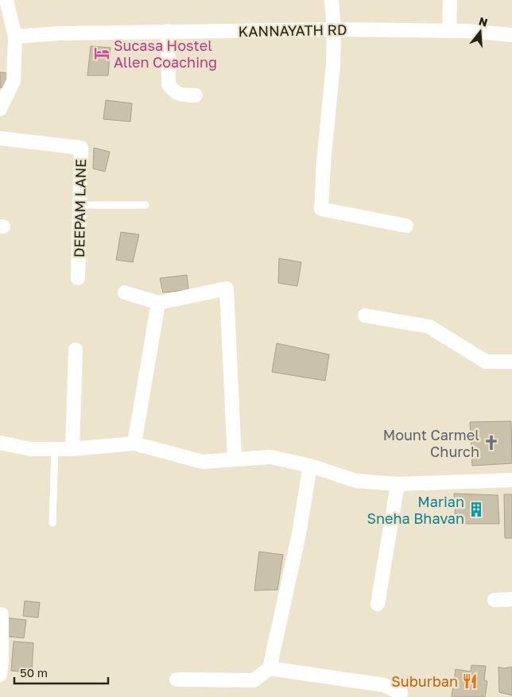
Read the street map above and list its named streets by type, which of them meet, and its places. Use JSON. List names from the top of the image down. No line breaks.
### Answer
{"streets":{"street":["KANNAYATH RD","DEEPAM LANE"]},"places":{"hotel":["Sucasa Hostel Allen Coaching"],"church":["Mount Carmel Church"],"building":["Marian Sneha Bhavan"],"restaurant":["Suburban"]},"scale_bar":"50 m","north":"top"}
